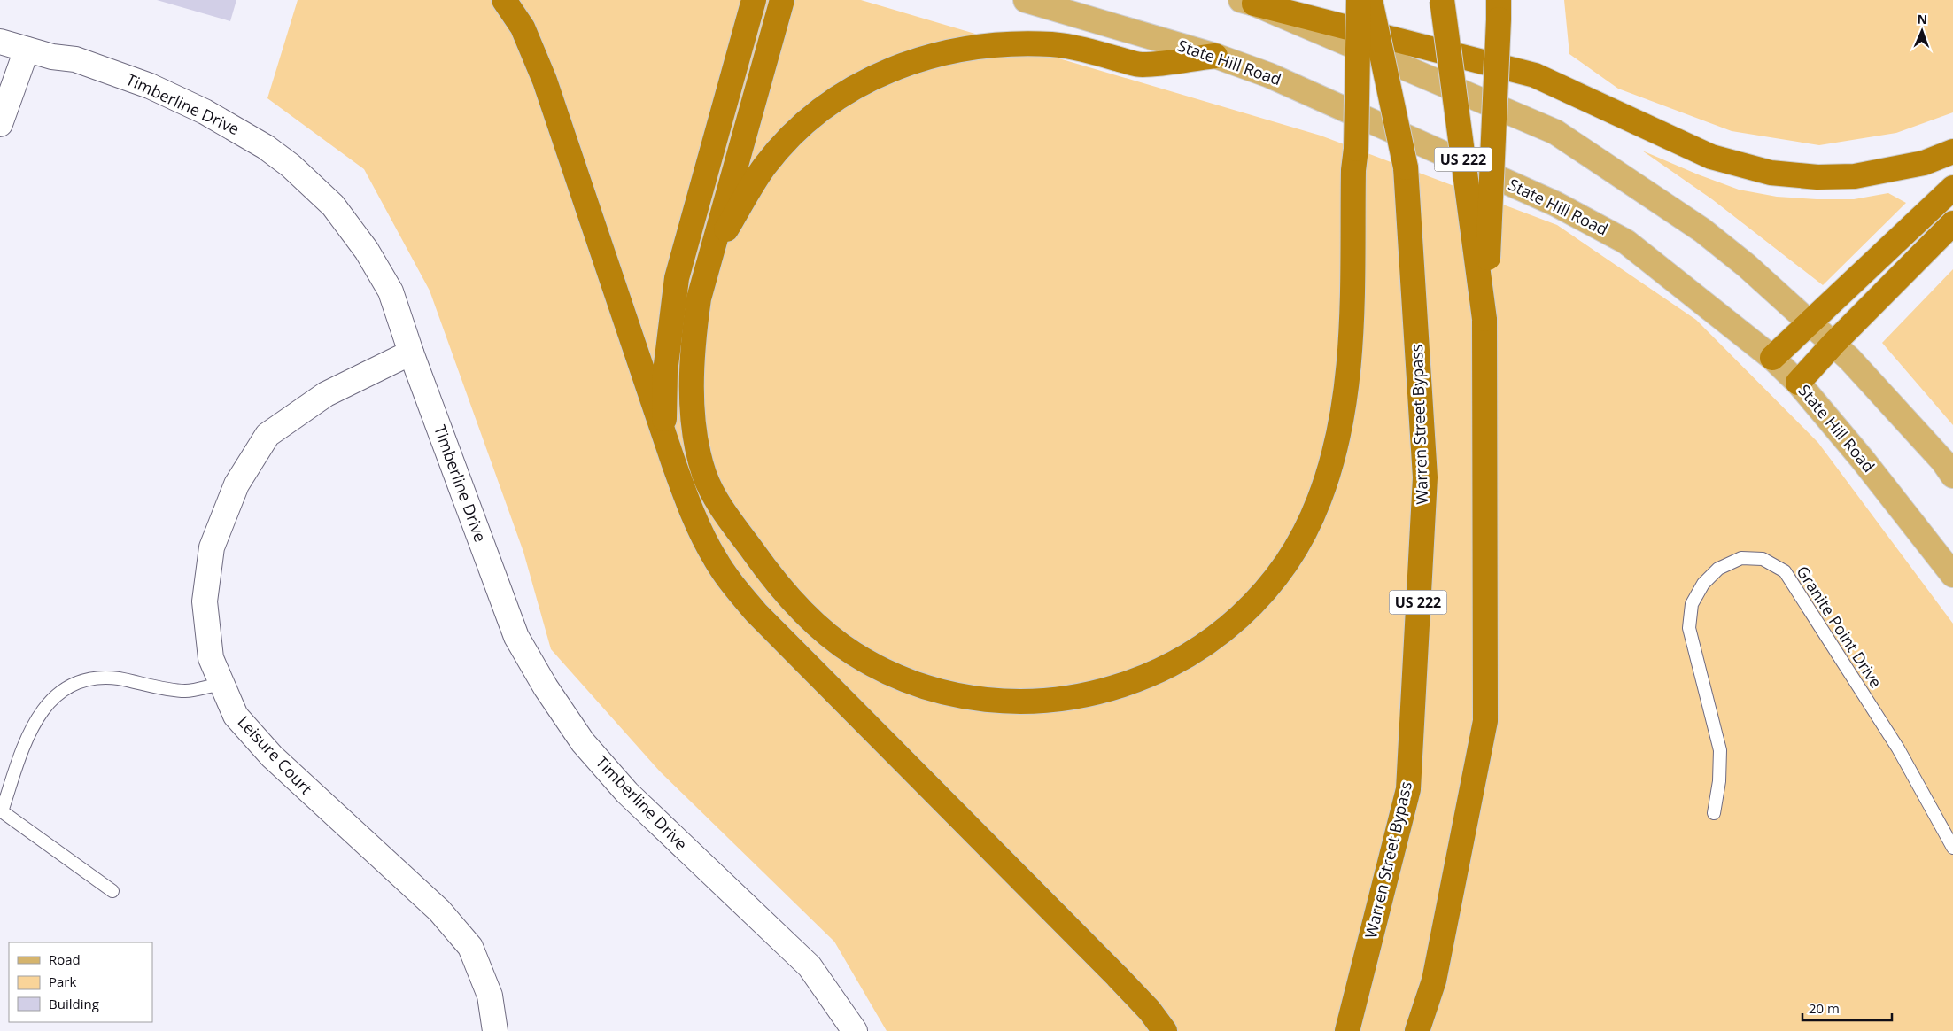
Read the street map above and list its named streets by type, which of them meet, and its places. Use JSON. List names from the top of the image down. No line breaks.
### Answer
{"streets":{"highway":["US 222","Warren Street Bypass"],"main road":["State Hill Road"],"street":["Timberline Drive","Leisure Court"],"lane":["Granite Point Drive"]},"crossings":[["Timberline Drive","Leisure Court"]],"legend":["Road","Park","Building"],"scale_bar":"20 m","north":"top"}
